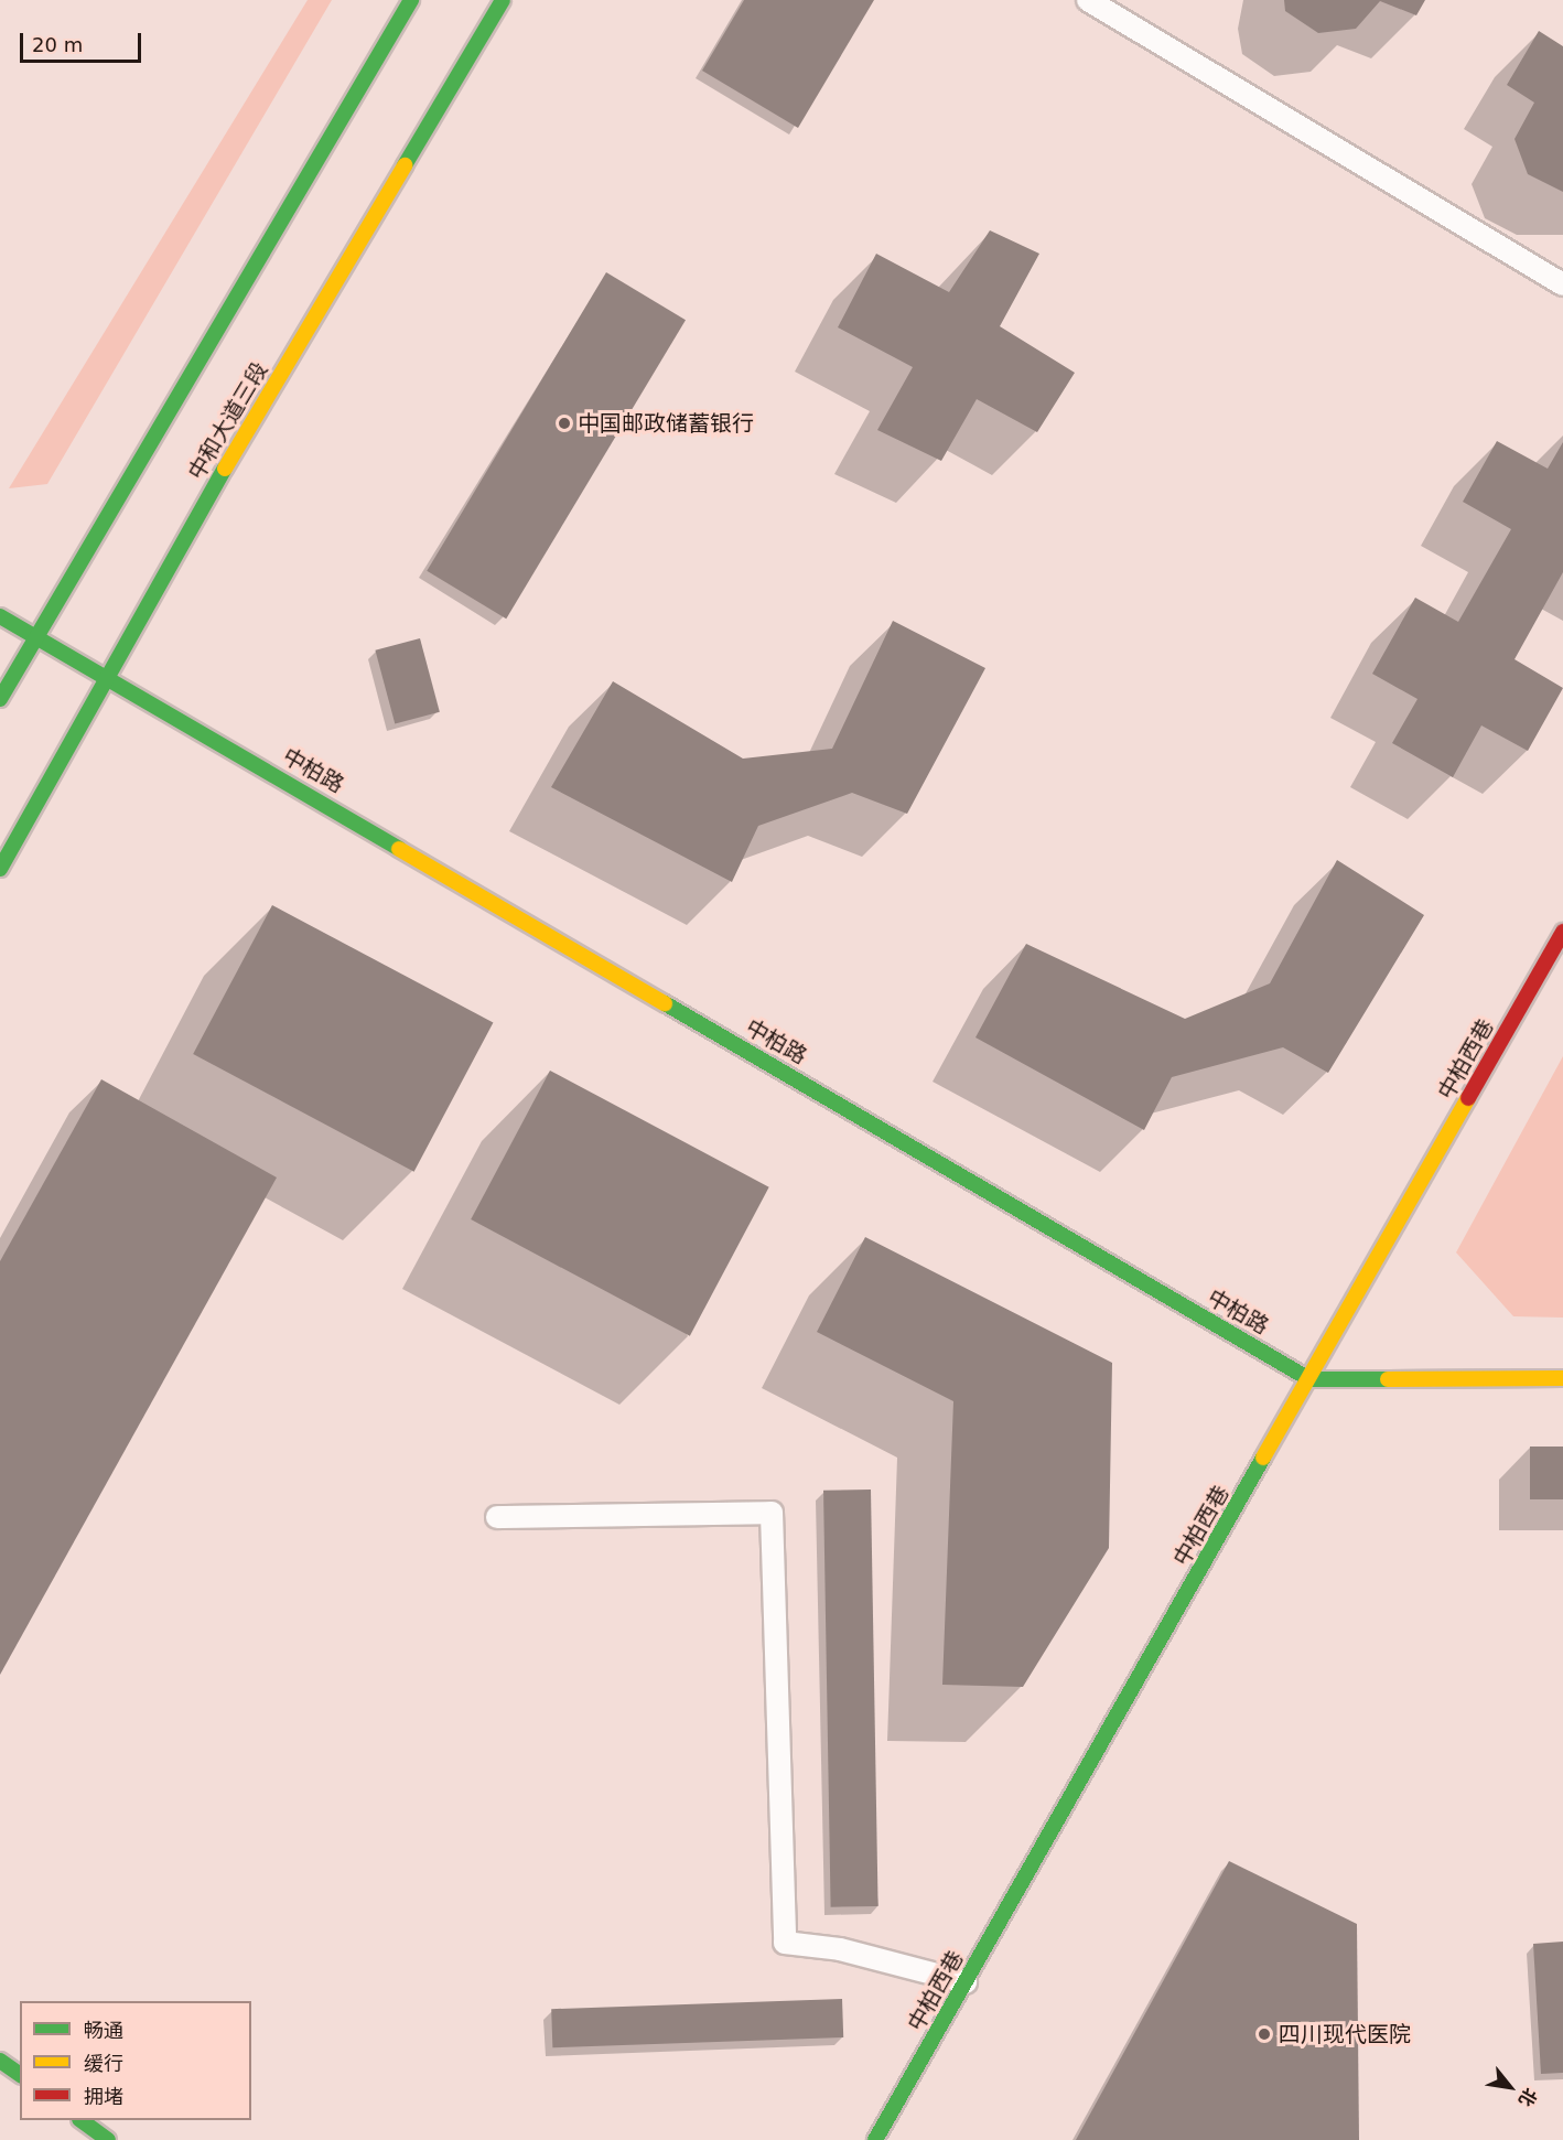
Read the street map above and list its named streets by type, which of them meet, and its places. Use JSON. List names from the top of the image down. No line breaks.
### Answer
{"streets":{"street":["中和大道三段","中柏路","中柏西巷"]},"crossings":[["中和大道三段","中柏路"],["中柏路","中柏西巷"]],"places":["中国邮政储蓄银行","四川现代医院"],"legend":["畅通","缓行","拥堵"],"scale_bar":"20 m","north":"bottom right"}
